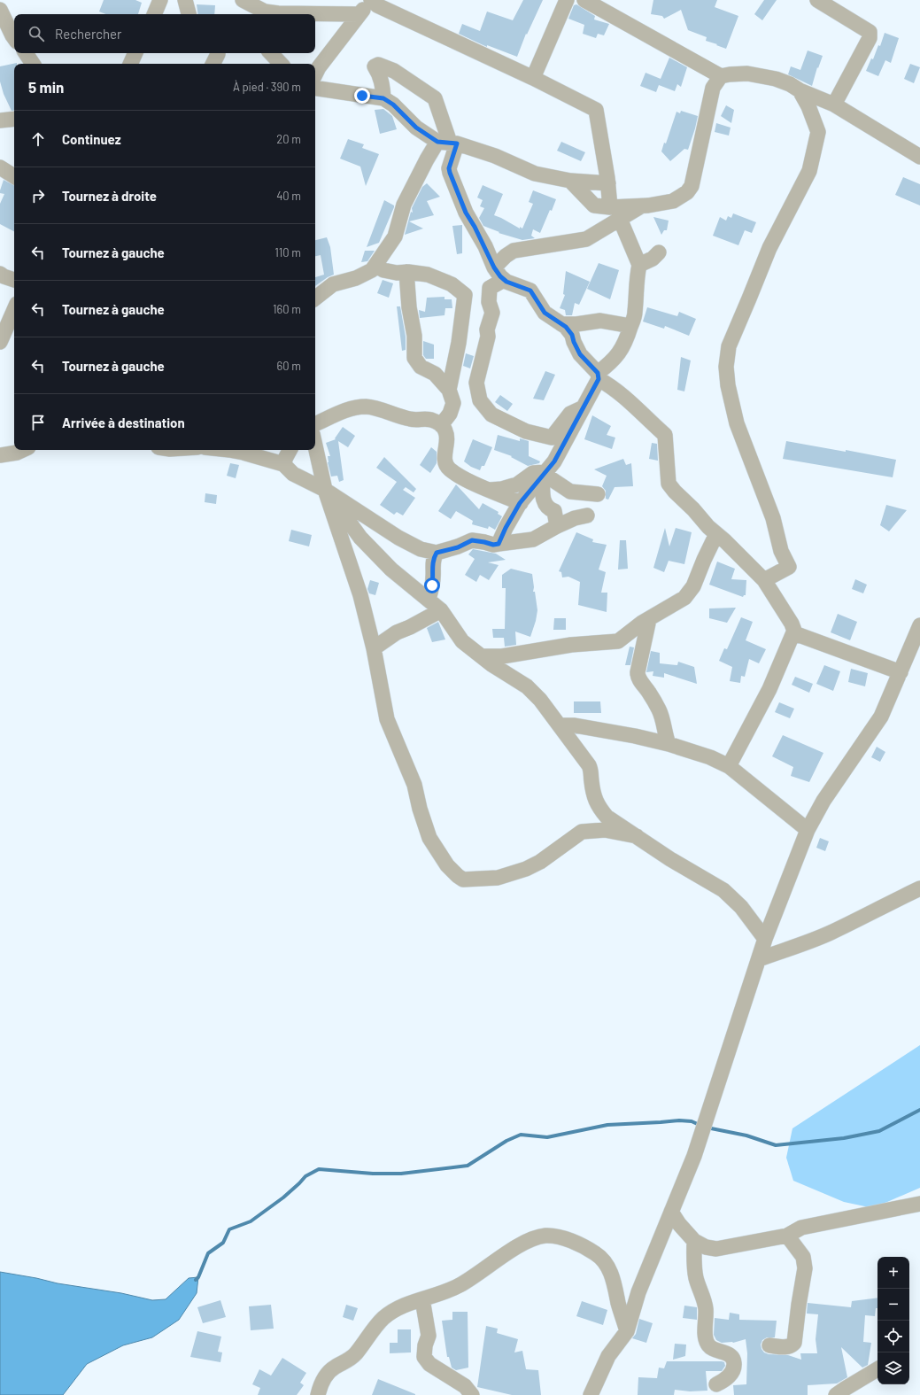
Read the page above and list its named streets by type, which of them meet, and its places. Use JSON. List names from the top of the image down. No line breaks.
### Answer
{"page":{"search":"Rechercher","heading":["5 min","À pied · 390 m"],"list":[["Continuez","20 m"],["Tournez à droite","40 m"],["Tournez à gauche","110 m"],["Tournez à gauche","160 m"],["Tournez à gauche","60 m"],"Arrivée à destination"],"map_buttons":["+","−"]}}
